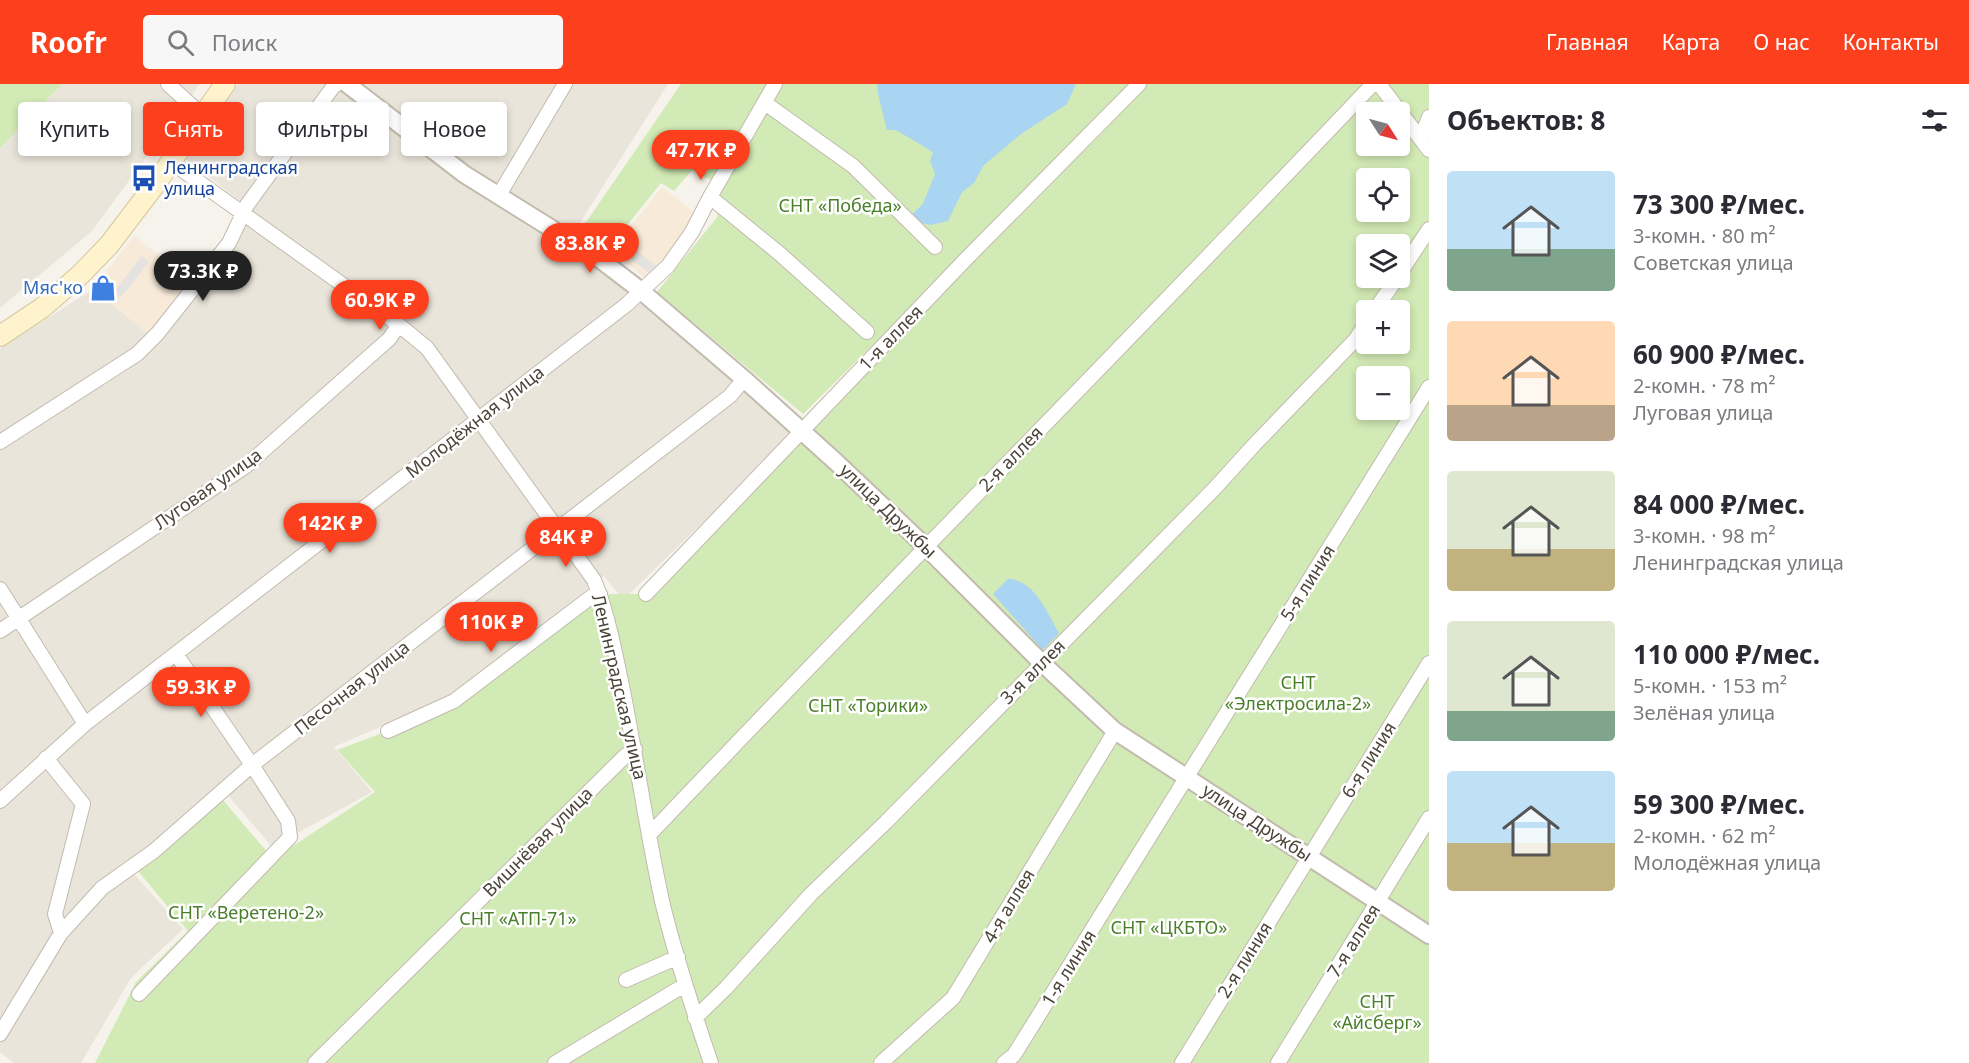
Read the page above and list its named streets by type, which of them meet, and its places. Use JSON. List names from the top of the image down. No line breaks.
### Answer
{"streets":{"street":["1-я аллея","Молодёжная улица","2-я аллея","Луговая улица","улица Дружбы","5-я линия","3-я аллея","Ленинградская улица","Песочная улица","6-я линия","Вишнёвая улица","4-я аллея","7-я аллея","2-я линия","1-я линия"]},"crossings":[["1-я аллея","улица Дружбы"],["Молодёжная улица","улица Дружбы"],["Молодёжная улица","Ленинградская улица"],["2-я аллея","улица Дружбы"],["2-я аллея","Ленинградская улица"],["Луговая улица","Ленинградская улица"],["улица Дружбы","5-я линия"],["улица Дружбы","3-я аллея"],["улица Дружбы","Песочная улица"],["улица Дружбы","6-я линия"],["улица Дружбы","4-я аллея"],["улица Дружбы","7-я аллея"],["улица Дружбы","2-я линия"],["улица Дружбы","1-я линия"],["5-я линия","1-я линия"],["3-я аллея","Ленинградская улица"],["Ленинградская улица","Песочная улица"],["Ленинградская улица","Вишнёвая улица"],["6-я линия","2-я линия"]],"parks":["СНТ «Победа»","СНТ «Электросила-2»","СНТ «Торики»","СНТ «Веретено-2»","СНТ «АТП-71»","СНТ «ЦКБТО»","СНТ «Айсберг»"],"places":{"bus stop":["Ленинградская улица"],"shop":["Мяс'ко"]},"north":"bottom right","page":{"header":"Roofr","search":"Поиск","nav":["Главная","Карта","О нас","Контакты"],"heading":"Объектов: 8","map_buttons":["+","−"],"chip":["Купить","Снять","Фильтры","Новое"],"price":["47.7K ₽","83.8K ₽","73.3K ₽","60.9K ₽","142K ₽","84K ₽","110K ₽","59.3K ₽"],"list":[{"name":"73 300 ₽/мес.","note":"3-комн. · 80 m² · Советская улица"},{"name":"60 900 ₽/мес.","note":"2-комн. · 78 m² · Луговая улица"},{"name":"84 000 ₽/мес.","note":"3-комн. · 98 m² · Ленинградская улица"},{"name":"110 000 ₽/мес.","note":"5-комн. · 153 m² · Зелёная улица"},{"name":"59 300 ₽/мес.","note":"2-комн. · 62 m² · Молодёжная улица"}]}}
